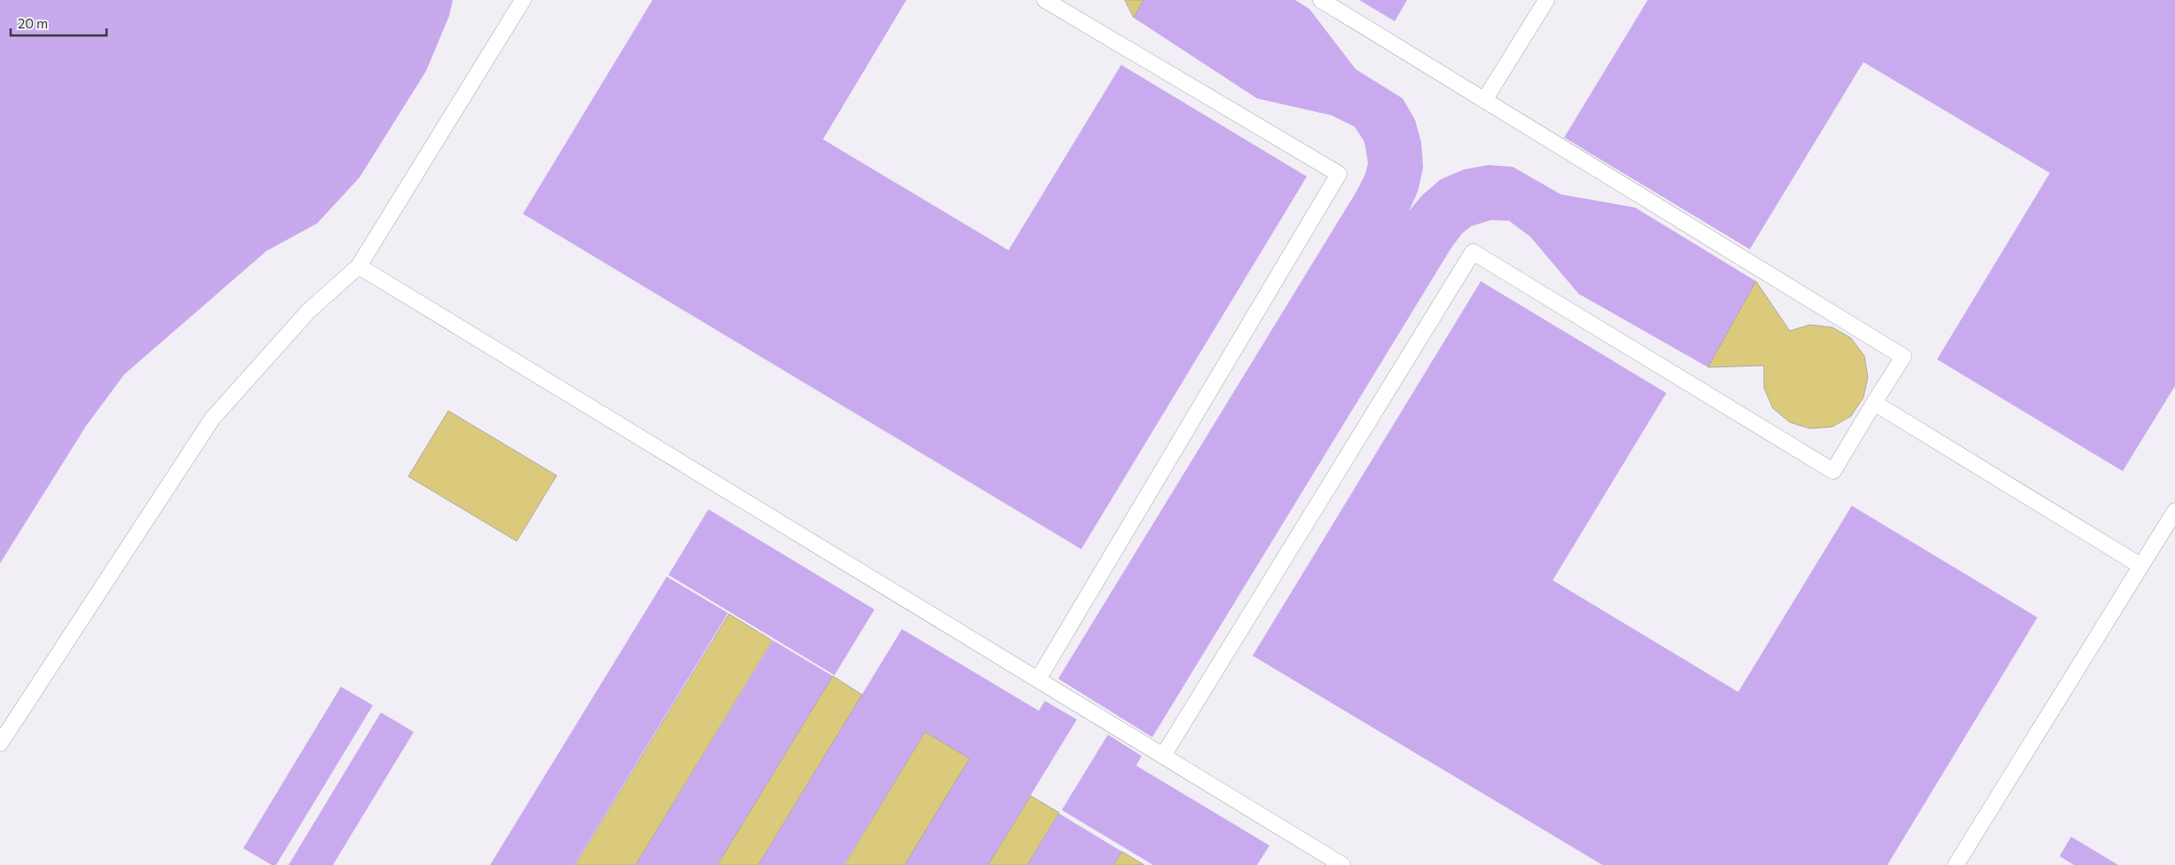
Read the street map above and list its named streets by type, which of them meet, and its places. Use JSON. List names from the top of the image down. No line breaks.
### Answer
{"scale_bar":"20 m"}
